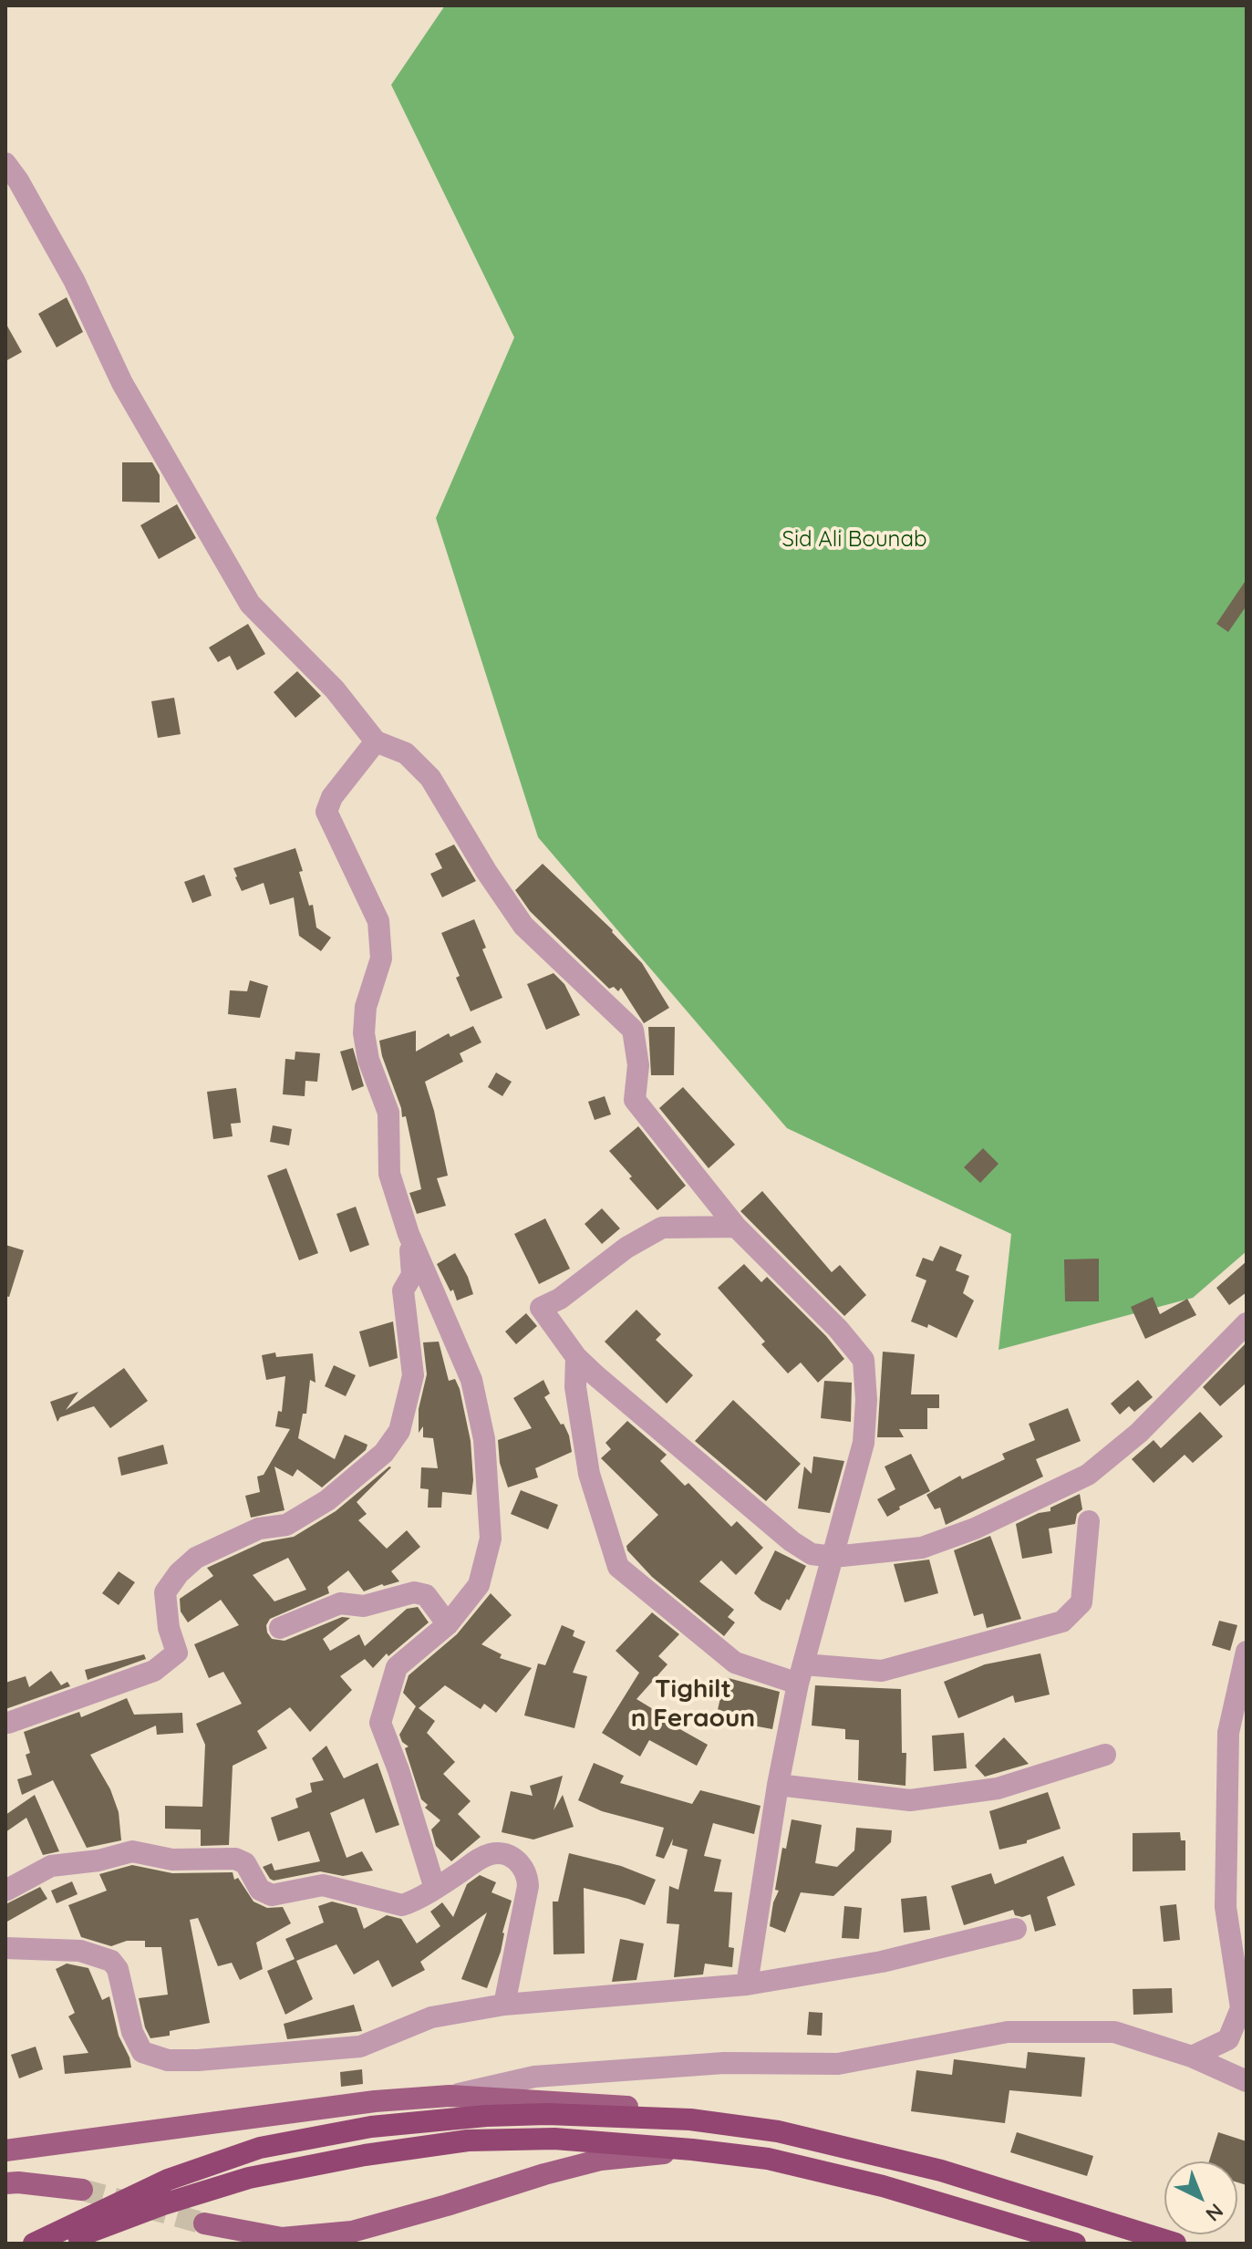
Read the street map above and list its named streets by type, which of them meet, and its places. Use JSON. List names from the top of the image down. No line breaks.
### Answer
{"districts":["Tighilt n Feraoun"],"parks":["Sid Ali Bounab"],"north":"bottom right"}
